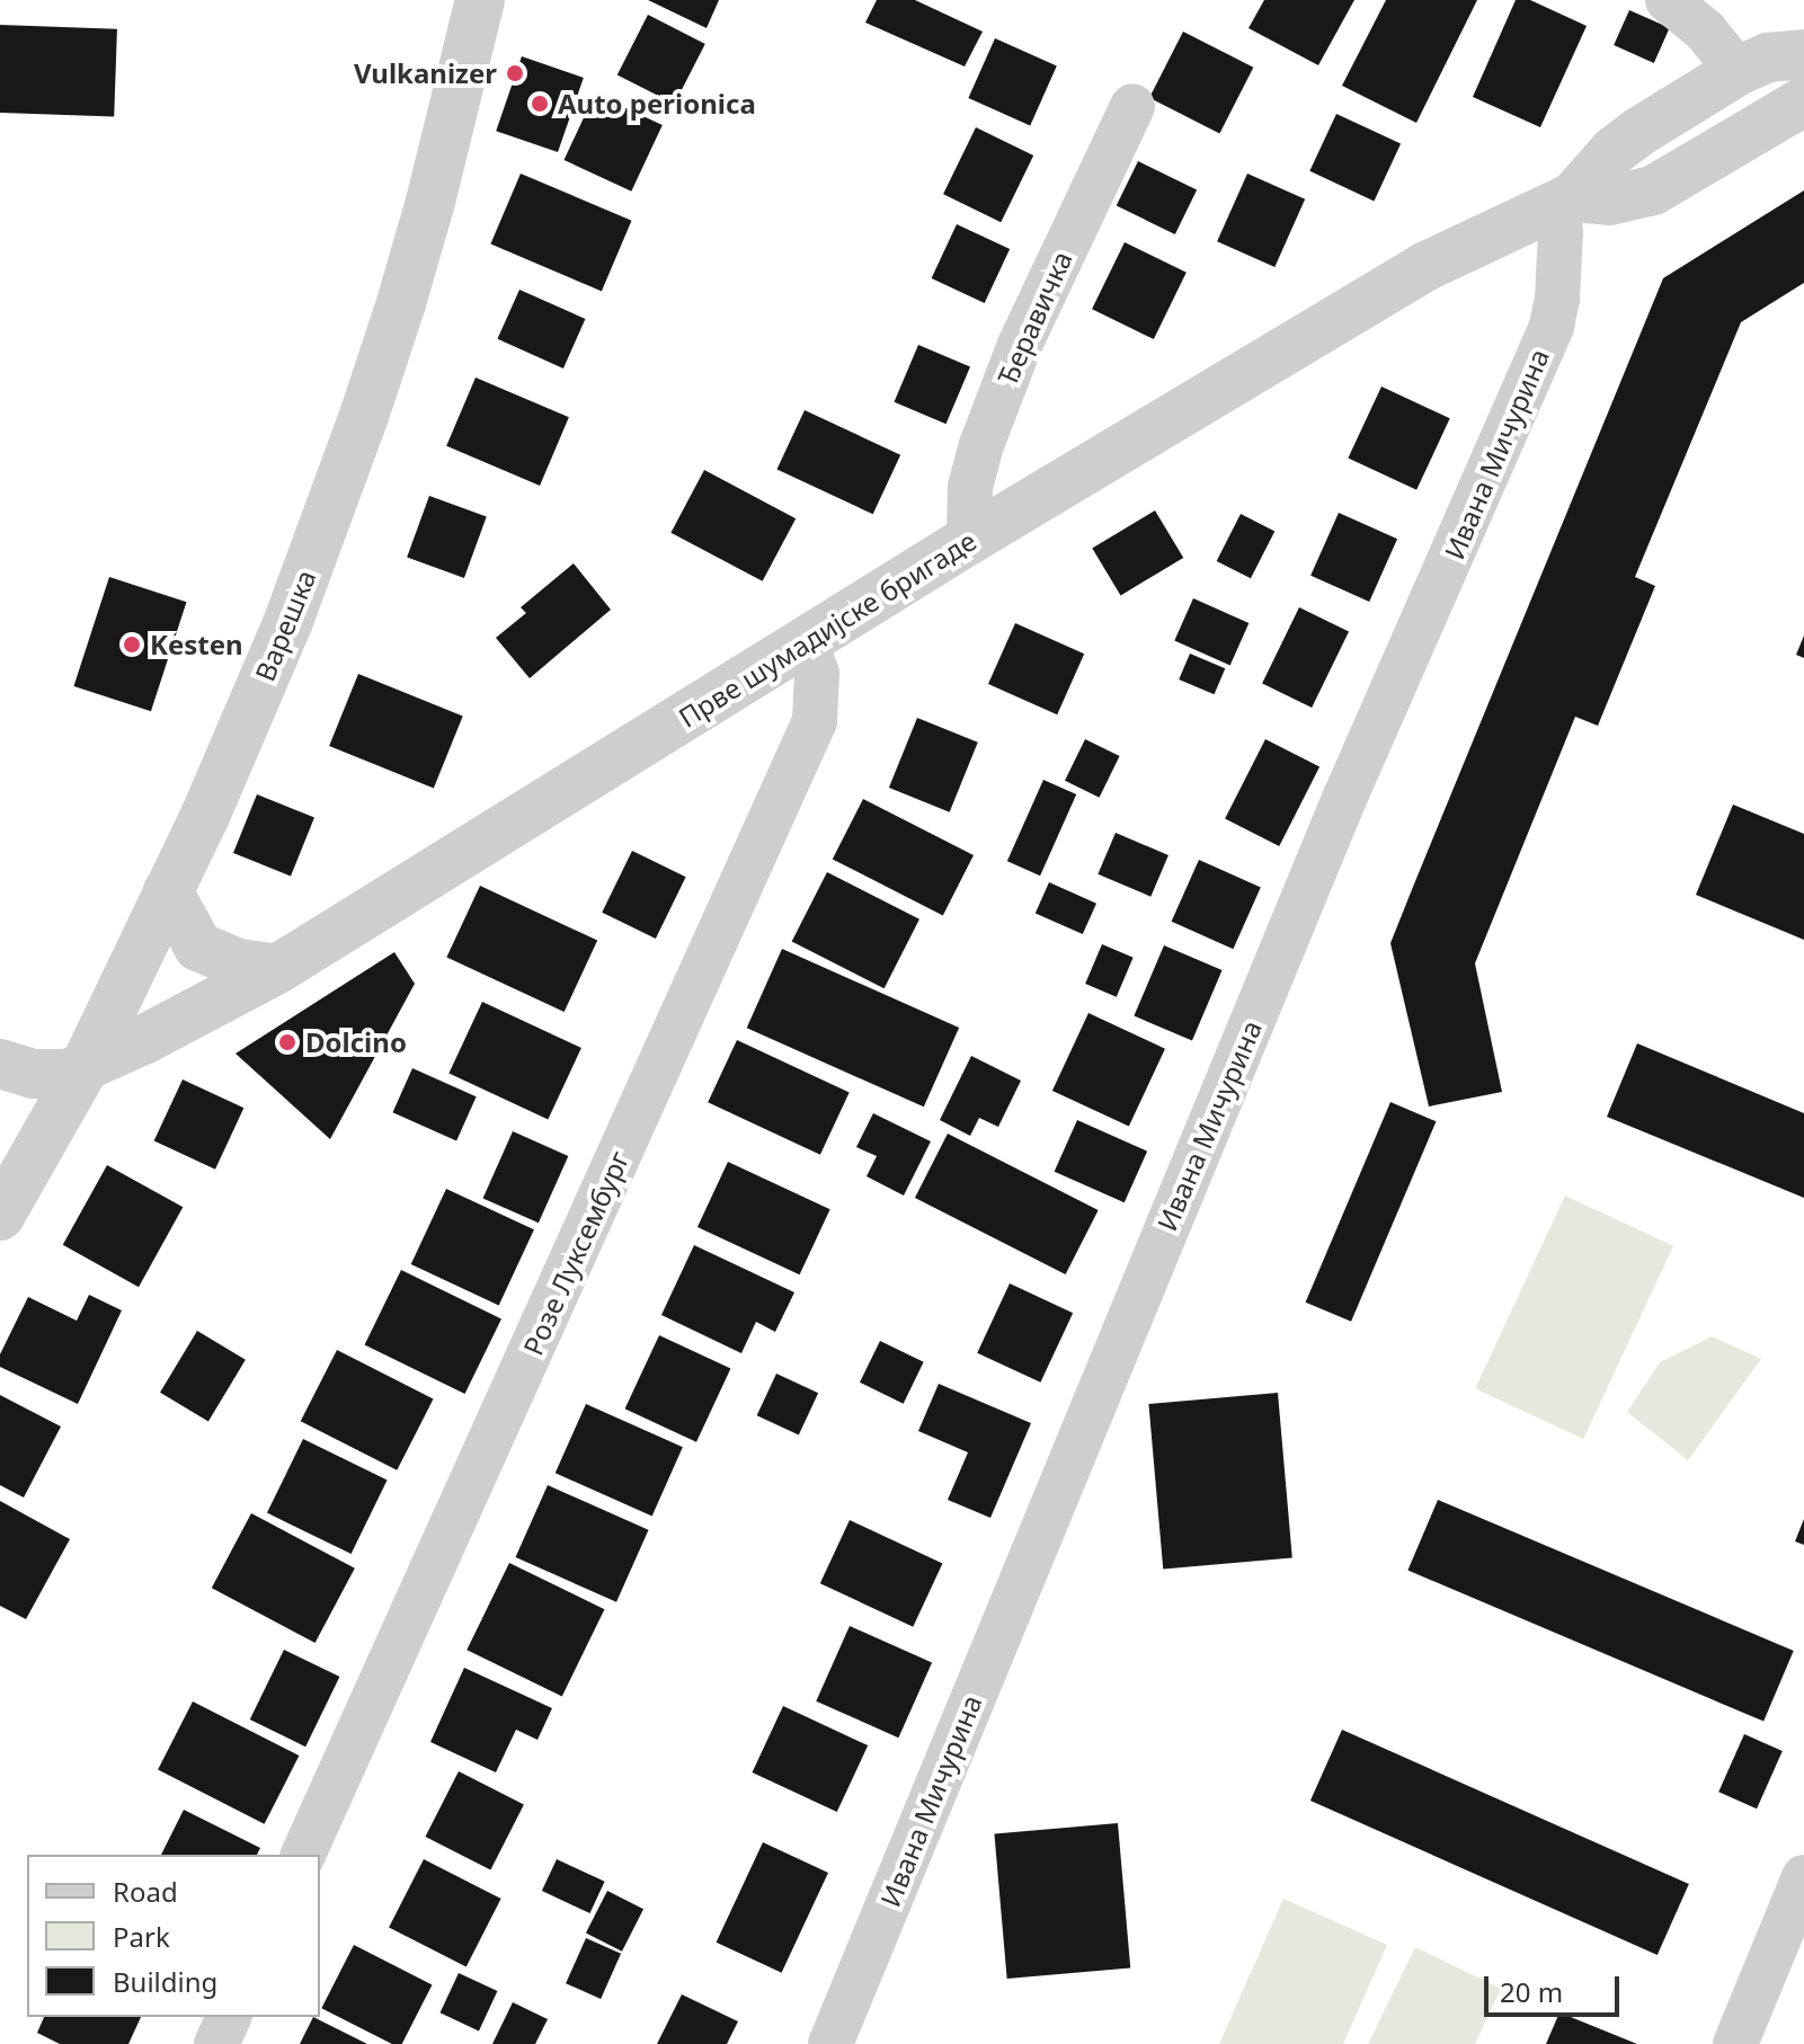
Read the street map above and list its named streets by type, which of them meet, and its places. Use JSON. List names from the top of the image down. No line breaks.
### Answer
{"streets":{"street":["Ђеравичка","Ивана Мичурина","Варешка","Прве шумадијске бригаде","Розе Луксембург"]},"crossings":[["Ђеравичка","Прве шумадијске бригаде"],["Ивана Мичурина","Прве шумадијске бригаде"],["Варешка","Прве шумадијске бригаде"],["Прве шумадијске бригаде","Розе Луксембург"]],"places":["Vulkanizer","Auto perionica","Kesten","Dolcino"],"legend":["Road","Park","Building"],"scale_bar":"20 m"}
